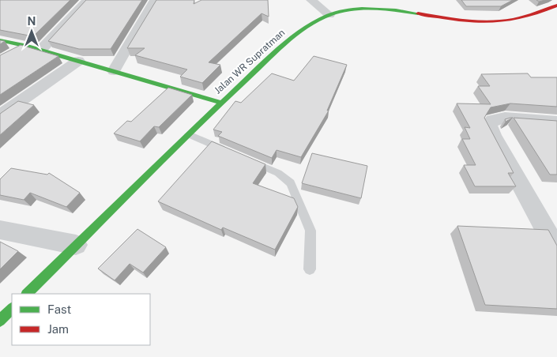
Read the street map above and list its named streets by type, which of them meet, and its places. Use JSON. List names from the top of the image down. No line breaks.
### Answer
{"streets":{"main road":["Jalan WR Supratman"]},"legend":["Fast","Jam"],"north":"top"}
